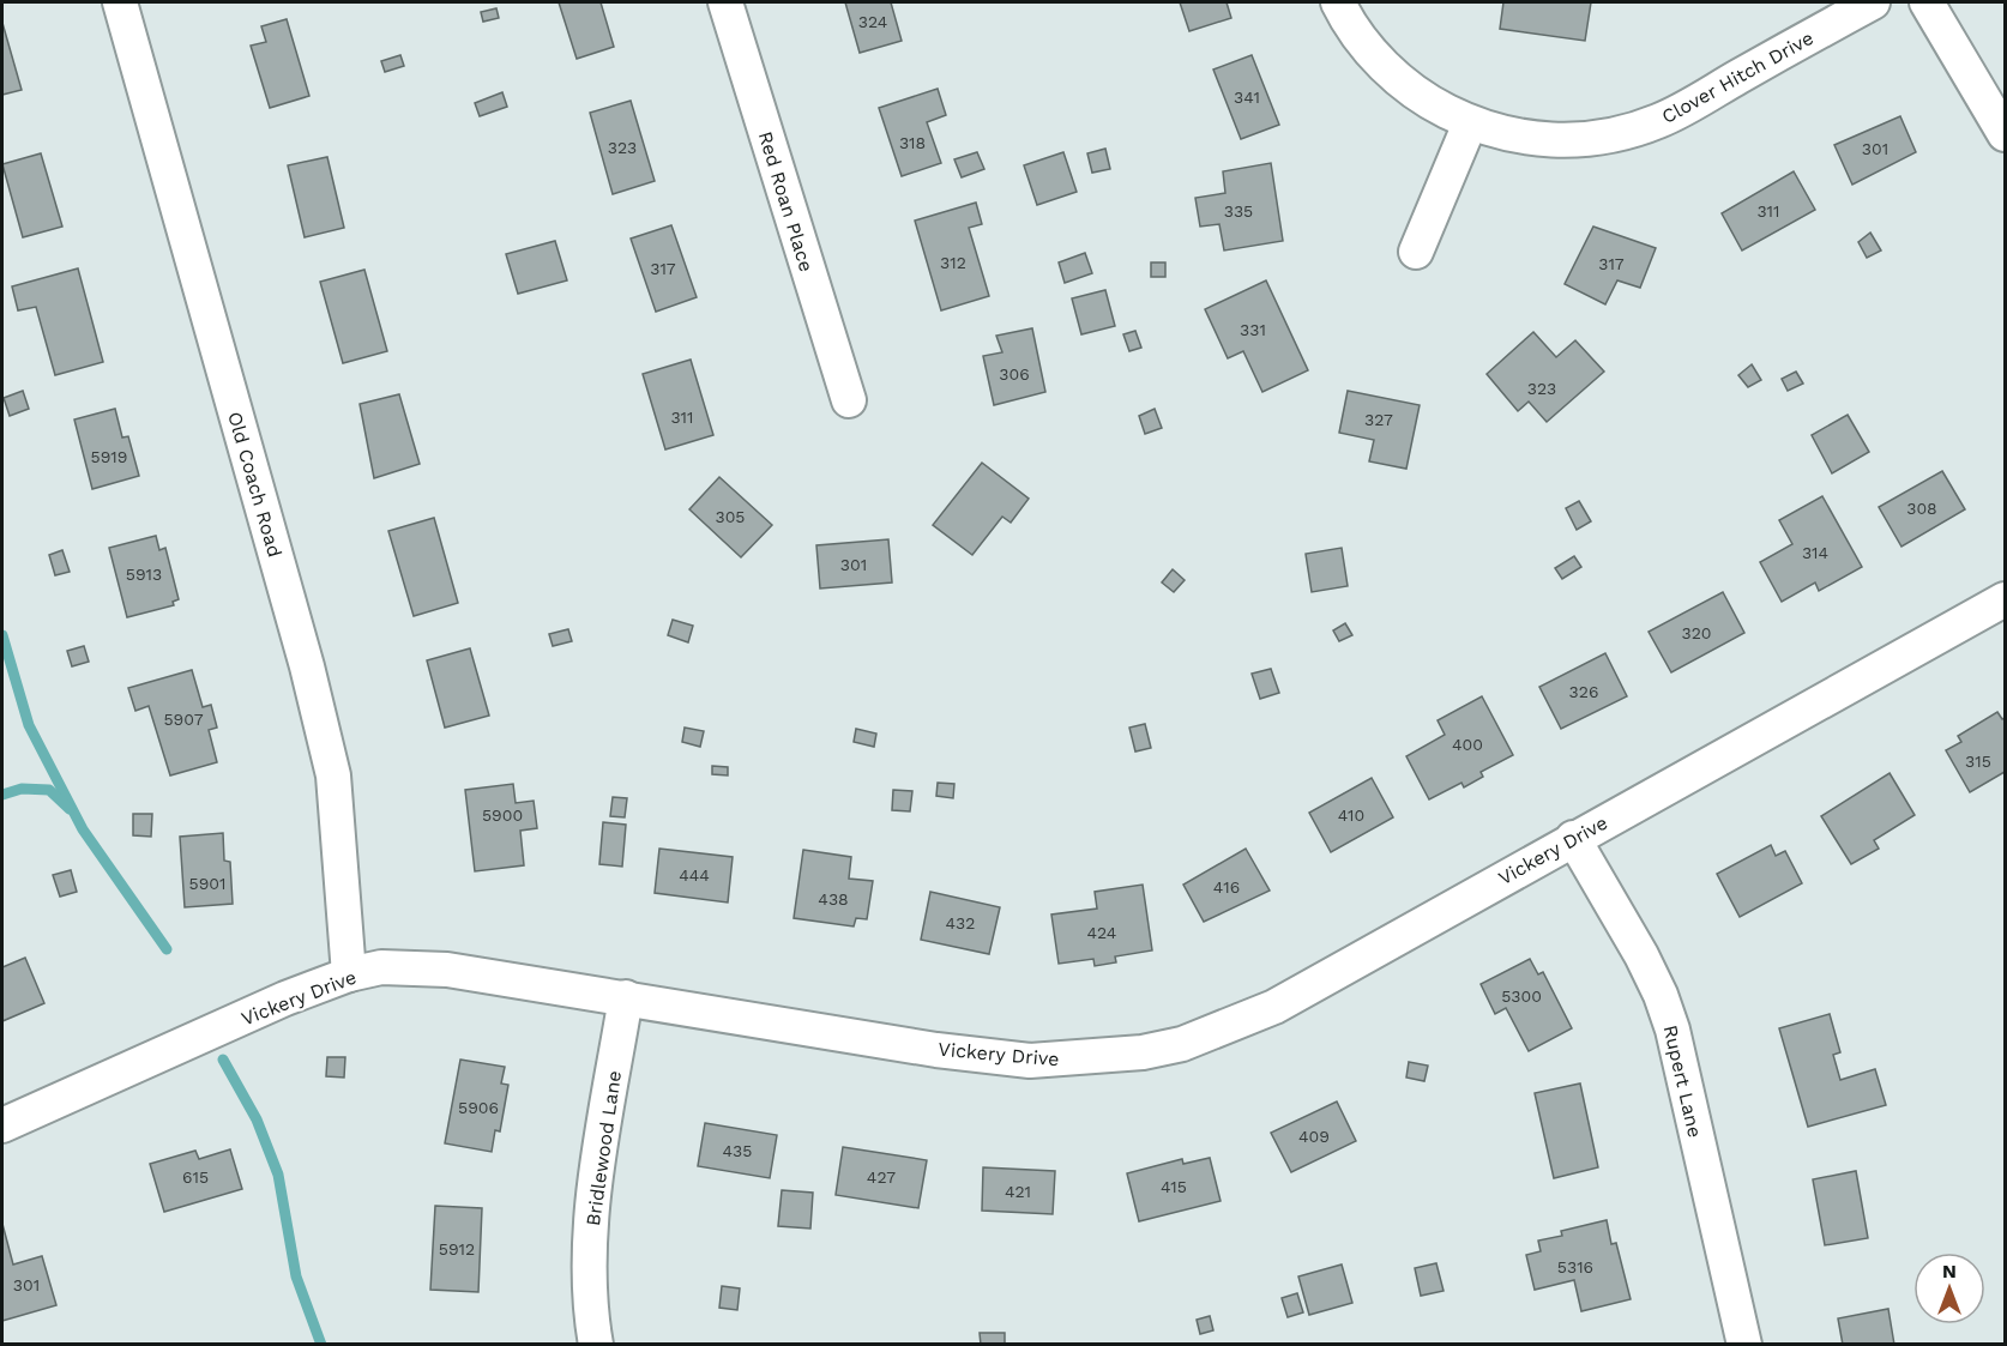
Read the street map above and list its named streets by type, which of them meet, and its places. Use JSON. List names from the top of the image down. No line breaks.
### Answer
{"streets":{"street":["Clover Hitch Drive","Red Roan Place","Old Coach Road","Vickery Drive","Rupert Lane","Bridlewood Lane"]},"crossings":[["Old Coach Road","Vickery Drive"],["Vickery Drive","Rupert Lane"],["Vickery Drive","Bridlewood Lane"]],"house_numbers":["324","341","318","323","301","335","311","312","317","317","331","306","323","311","327","5919","308","305","314","301","5913","320","326","5907","400","315","5900","410","444","5901","416","438","432","424","5300","5906","409","435","615","427","415","421","5912","5316","301"],"north":"top"}
